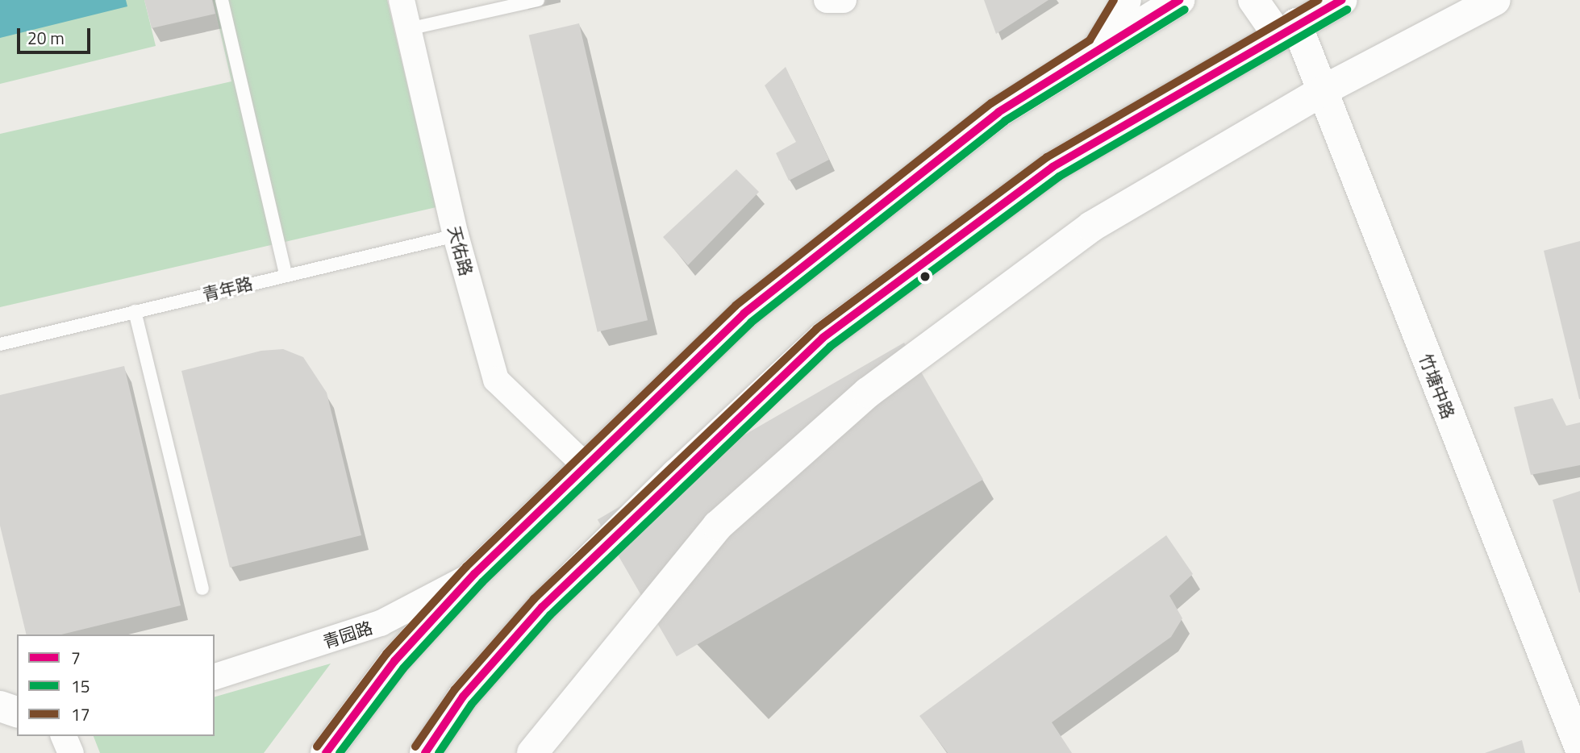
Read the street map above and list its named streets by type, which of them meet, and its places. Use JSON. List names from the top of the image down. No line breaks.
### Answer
{"streets":{"main road":["竹塘中路"],"street":["天佑路","青园路"],"lane":["青年路"]},"crossings":[["天佑路","青年路"]],"lines":["transit line 7","transit line 17","transit line 15"],"legend":["7","15","17"],"scale_bar":"20 m"}
